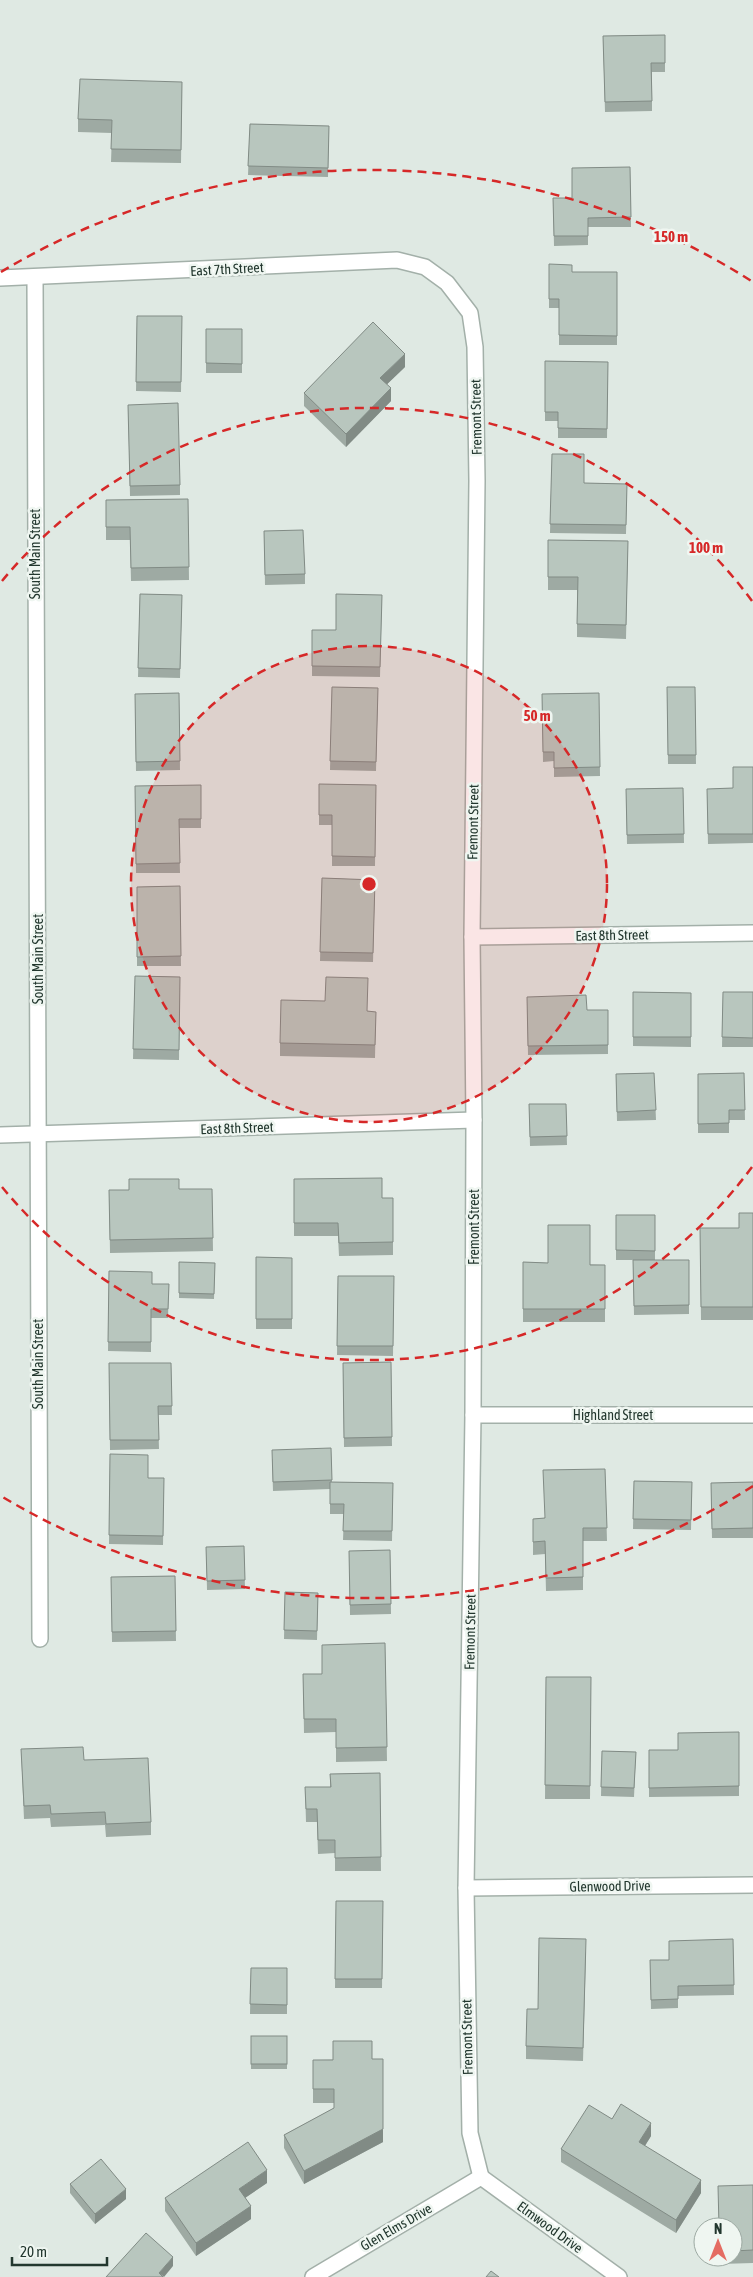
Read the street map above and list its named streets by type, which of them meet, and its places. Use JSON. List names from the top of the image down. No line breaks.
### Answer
{"streets":{"street":["East 7th Street","Fremont Street","South Main Street","East 8th Street","Highland Street","Glenwood Drive","Glen Elms Drive","Elmwood Drive"]},"crossings":[["East 7th Street","Fremont Street"],["East 7th Street","South Main Street"],["Fremont Street","East 8th Street"],["Fremont Street","Highland Street"],["Fremont Street","Glenwood Drive"],["Fremont Street","Glen Elms Drive"],["Fremont Street","Elmwood Drive"],["South Main Street","East 8th Street"],["Glen Elms Drive","Elmwood Drive"]],"scale_bar":"20 m","north":"top","rings":["150 m","100 m","50 m"]}
